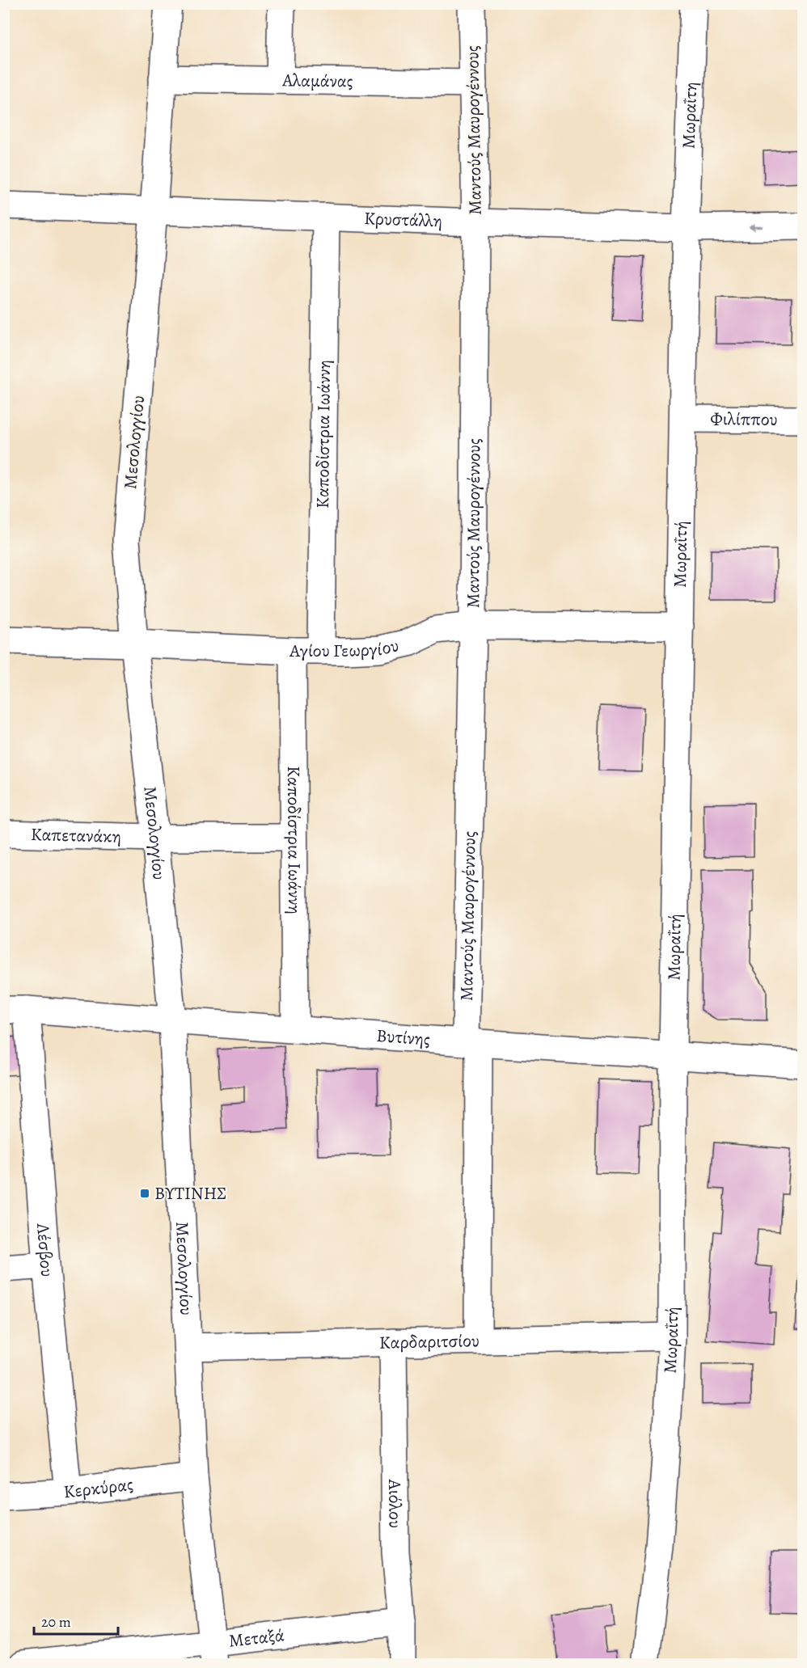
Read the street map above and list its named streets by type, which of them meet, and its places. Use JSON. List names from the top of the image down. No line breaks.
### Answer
{"streets":{"street":["Αλαμάνας","Μωραΐτη","Μαντούς Μαυρογέννους","Κρυστάλλη","Φιλίππου","Καποδίστρια Ιωάννη","Μεσολογγίου","Μωραΐτή","Αγίου Γεωργίου","Καπετανάκη","Βυτίνης","Λέσβου","Καρδαριτσίου","Κερκύρας","Αιόλου","Μεταξά"]},"crossings":[["Αλαμάνας","Μαντούς Μαυρογέννους"],["Αλαμάνας","Μεσολογγίου"],["Μωραΐτη","Κρυστάλλη"],["Μωραΐτη","Μωραΐτή"],["Μαντούς Μαυρογέννους","Κρυστάλλη"],["Μαντούς Μαυρογέννους","Αγίου Γεωργίου"],["Μαντούς Μαυρογέννους","Βυτίνης"],["Μαντούς Μαυρογέννους","Καρδαριτσίου"],["Κρυστάλλη","Καποδίστρια Ιωάννη"],["Κρυστάλλη","Μεσολογγίου"],["Κρυστάλλη","Μωραΐτή"],["Φιλίππου","Μωραΐτή"],["Καποδίστρια Ιωάννη","Αγίου Γεωργίου"],["Καποδίστρια Ιωάννη","Καπετανάκη"],["Καποδίστρια Ιωάννη","Βυτίνης"],["Μεσολογγίου","Αγίου Γεωργίου"],["Μεσολογγίου","Καπετανάκη"],["Μεσολογγίου","Βυτίνης"],["Μεσολογγίου","Καρδαριτσίου"],["Μεσολογγίου","Κερκύρας"],["Μεσολογγίου","Μεταξά"],["Μωραΐτή","Αγίου Γεωργίου"],["Μωραΐτή","Βυτίνης"],["Μωραΐτή","Καρδαριτσίου"],["Βυτίνης","Λέσβου"],["Λέσβου","Κερκύρας"],["Καρδαριτσίου","Αιόλου"],["Αιόλου","Μεταξά"]],"places":{"transit":["ΒΥΤΙΝΗΣ"]},"scale_bar":"20 m"}
